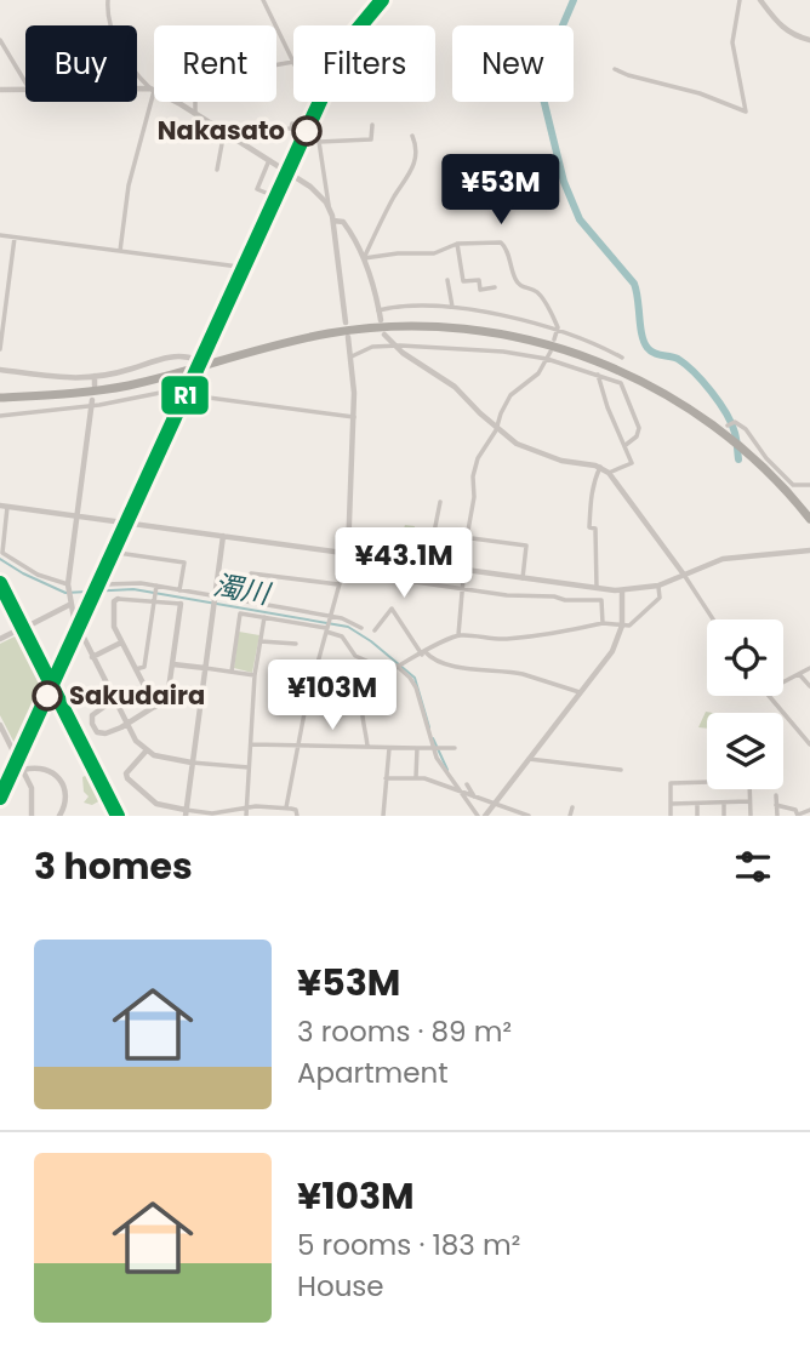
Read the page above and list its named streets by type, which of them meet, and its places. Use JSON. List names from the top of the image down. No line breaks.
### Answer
{"water":["濁川"],"places":["Nakasato","Sakudaira"],"lines":["transit line R1"],"page":{"chip":["Buy","Rent","Filters","New"],"price":["¥53M","¥43.1M","¥103M"],"heading":"3 homes","list":[{"name":"¥53M","note":"3 rooms · 89 m² · Apartment"},{"name":"¥103M","note":"5 rooms · 183 m² · House"}]}}
